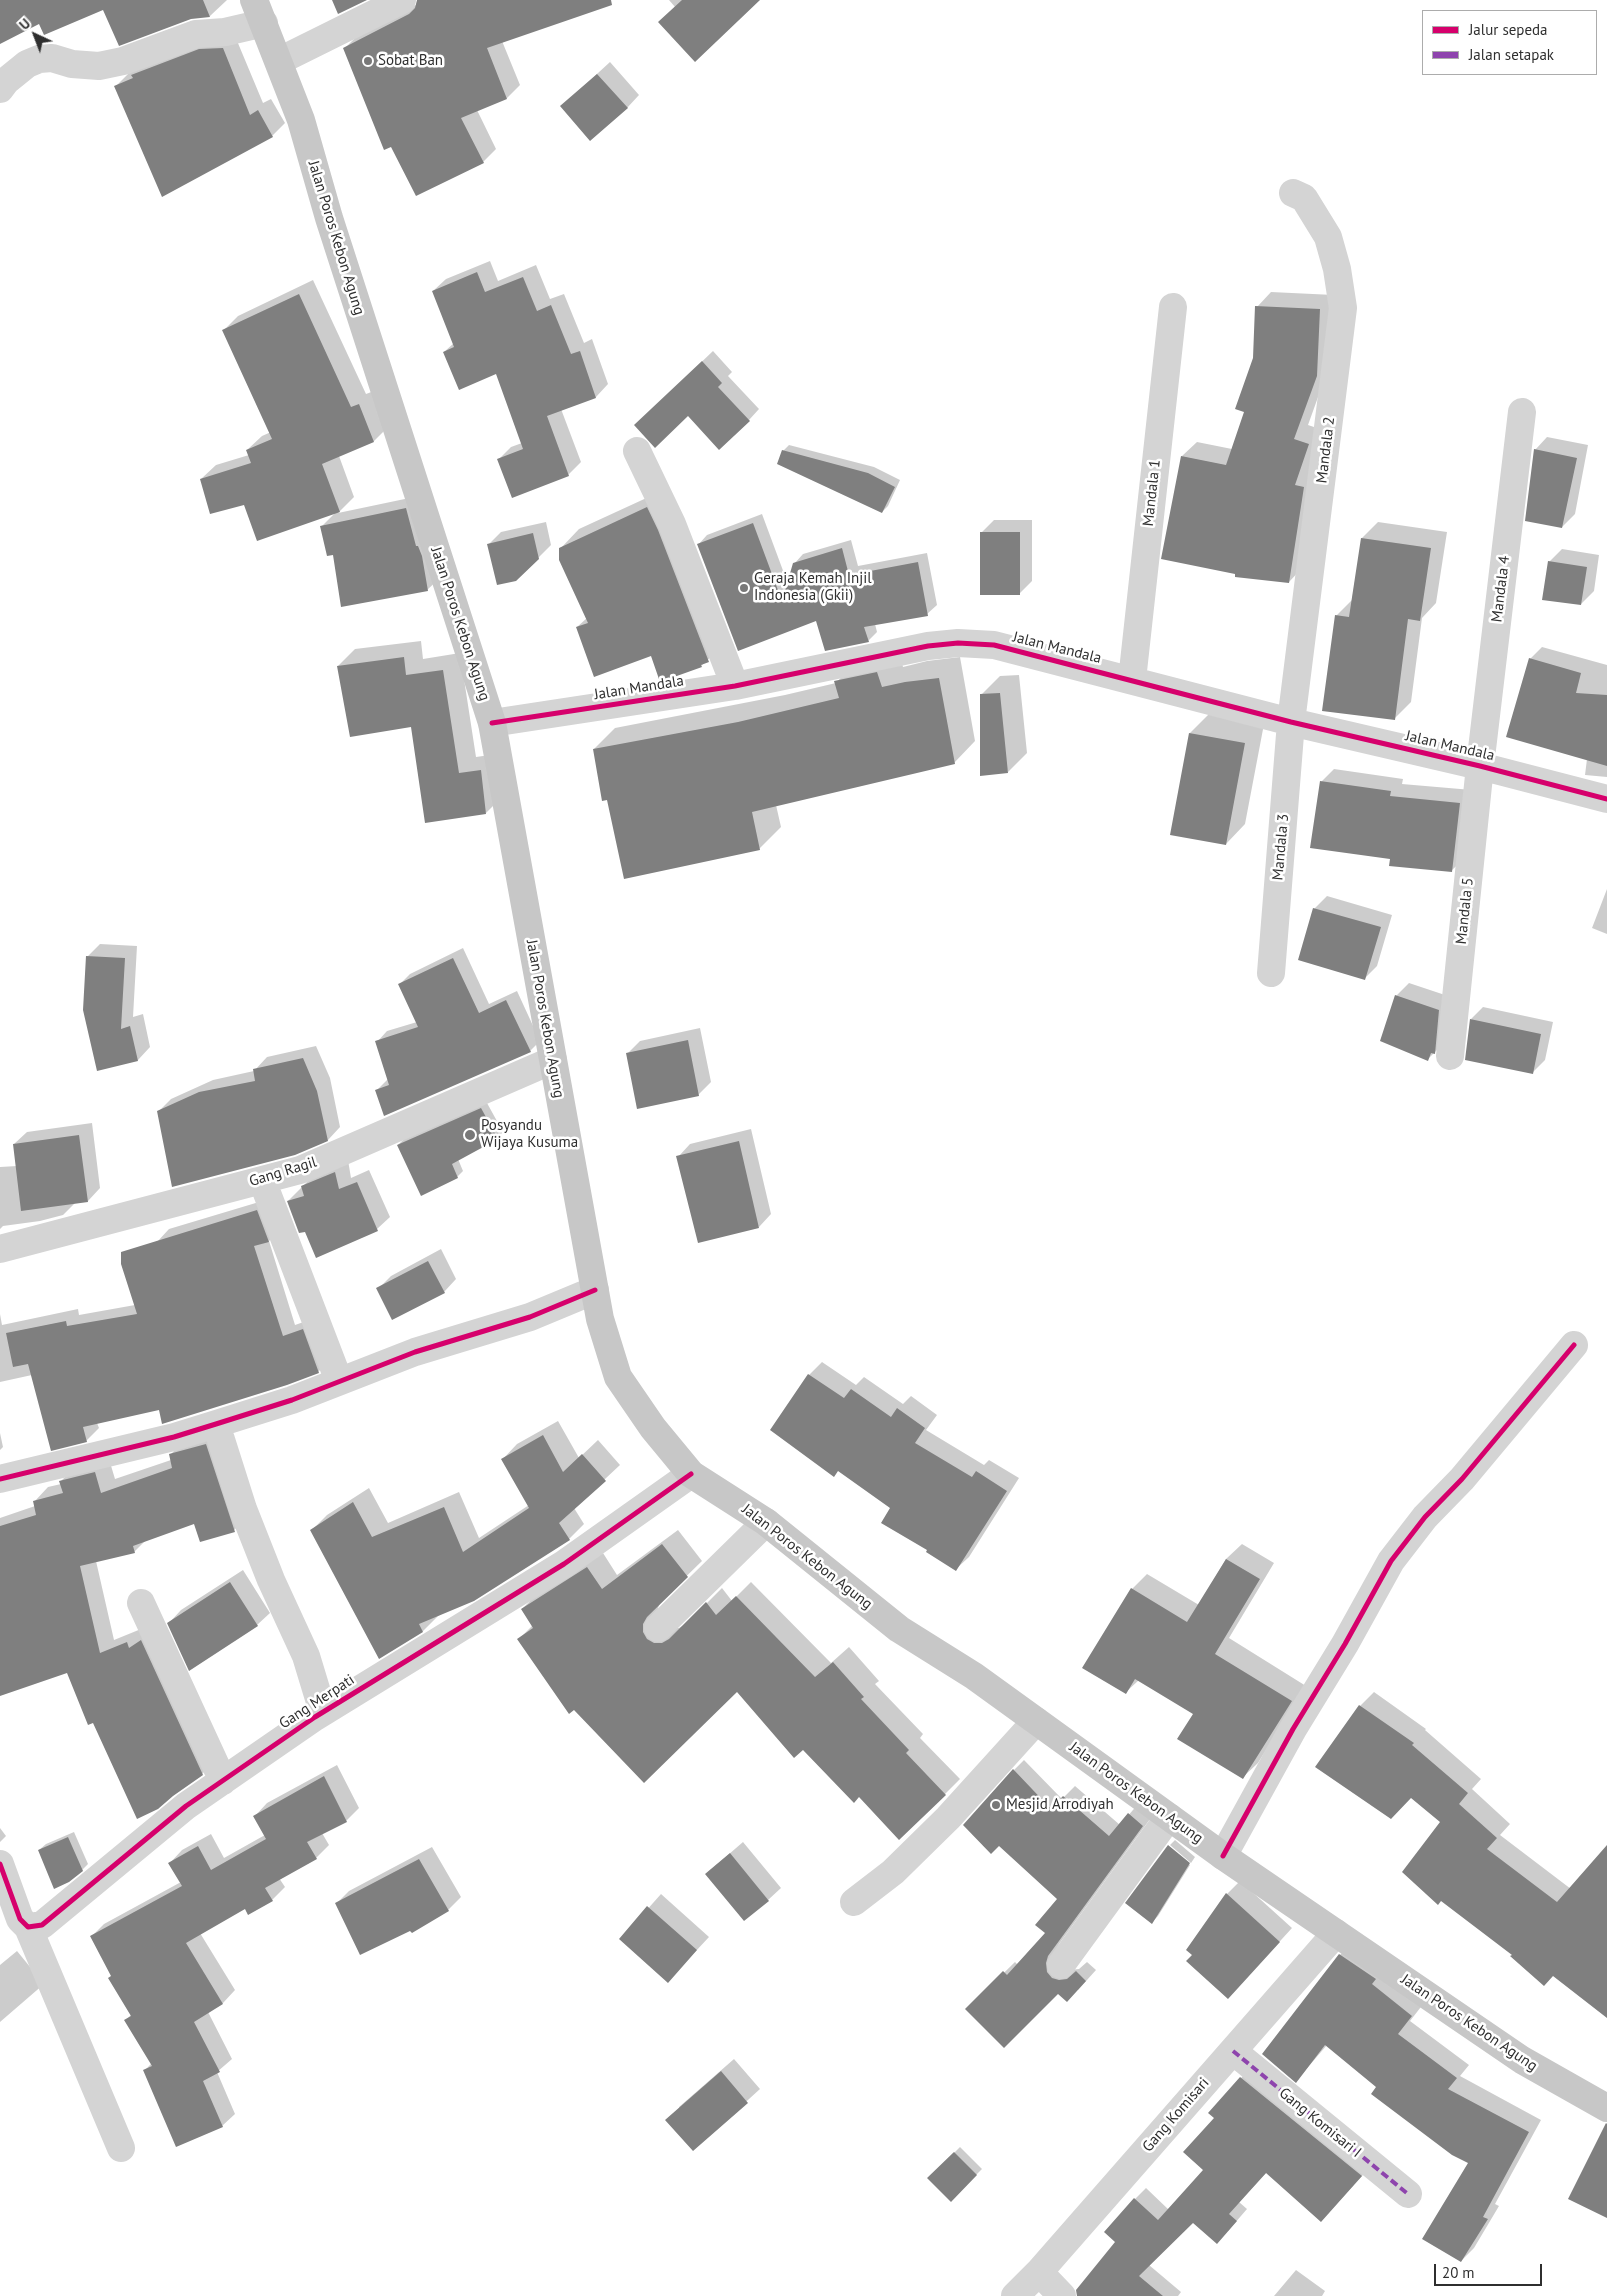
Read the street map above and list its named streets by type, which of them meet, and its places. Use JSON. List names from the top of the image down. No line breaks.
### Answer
{"streets":{"main road":["Jalan Poros Kebon Agung"],"street":["Mandala 2","Mandala 1","Mandala 4","Jalan Mandala","Mandala 3","Mandala 5","Gang Ragil","Gang Merpati","Gang Komisari","Gang Komisari I"]},"crossings":[["Jalan Poros Kebon Agung","Jalan Mandala"],["Jalan Poros Kebon Agung","Gang Ragil"],["Jalan Poros Kebon Agung","Gang Merpati"],["Jalan Poros Kebon Agung","Gang Komisari"],["Mandala 2","Jalan Mandala"],["Mandala 2","Mandala 3"],["Mandala 1","Jalan Mandala"],["Mandala 4","Jalan Mandala"],["Mandala 4","Mandala 5"],["Jalan Mandala","Mandala 3"],["Jalan Mandala","Mandala 5"],["Gang Komisari","Gang Komisari I"]],"places":["Sobat Ban","Geraja Kemah Injil Indonesia (Gkii)","Posyandu Wijaya Kusuma","Mesjid Arrodiyah"],"legend":["Jalur sepeda","Jalan setapak"],"scale_bar":"20 m","north":"top left"}
